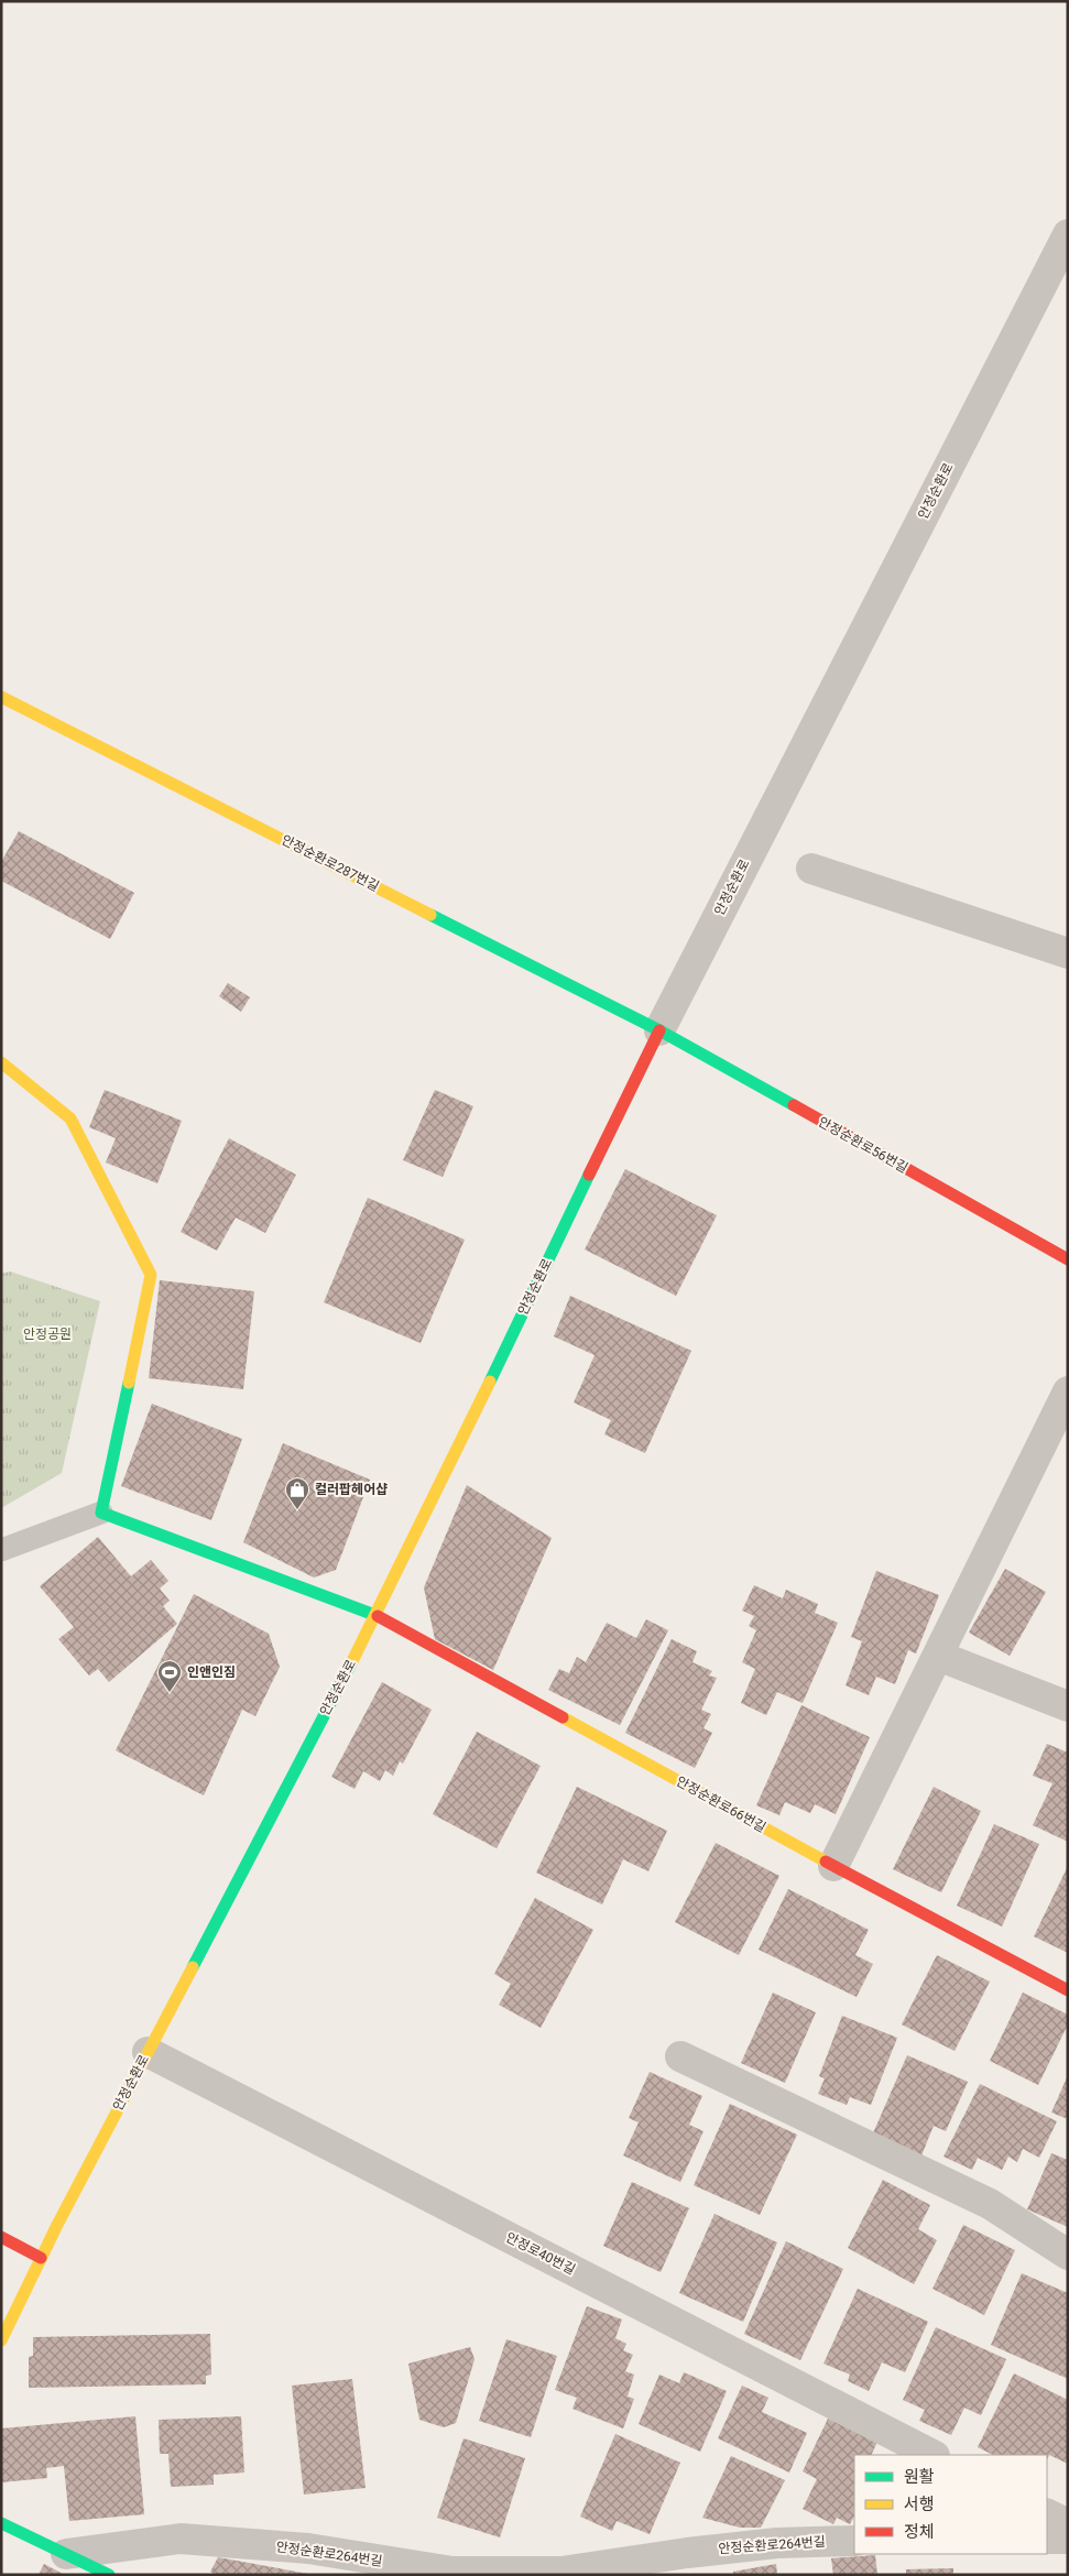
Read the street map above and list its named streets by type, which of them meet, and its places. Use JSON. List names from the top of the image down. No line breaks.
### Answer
{"streets":{"street":["안정순환로","안정순환로287번길","안정순환로56번길","안정순환로66번길","안정로40번길","안정순환로264번길"]},"crossings":[["안정순환로","안정순환로287번길"],["안정순환로","안정순환로56번길"],["안정순환로","안정순환로66번길"],["안정순환로","안정로40번길"],["안정순환로287번길","안정순환로56번길"]],"parks":["안정공원"],"places":{"shop":["컬러팝헤어샵"],"sports":["인앤인짐"]},"legend":["원활","서행","정체"]}
